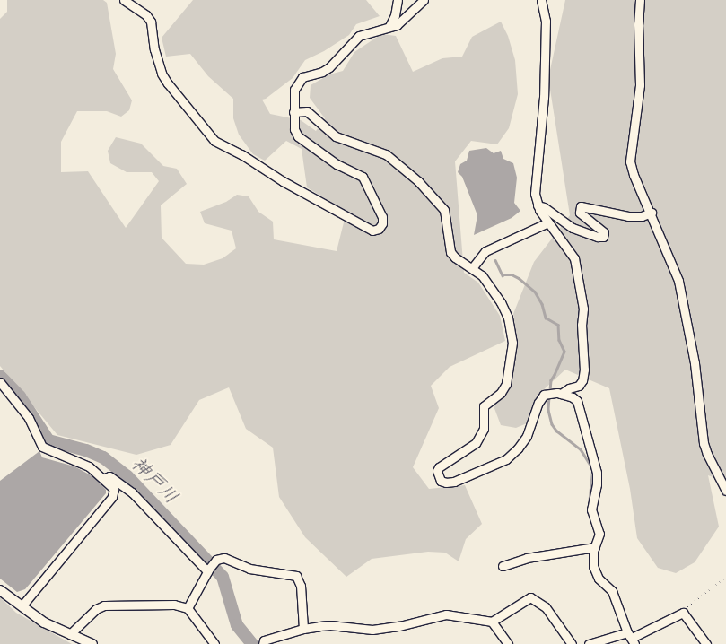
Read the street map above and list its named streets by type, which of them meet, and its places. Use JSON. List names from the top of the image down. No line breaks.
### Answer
{"water":["神戸川"]}
